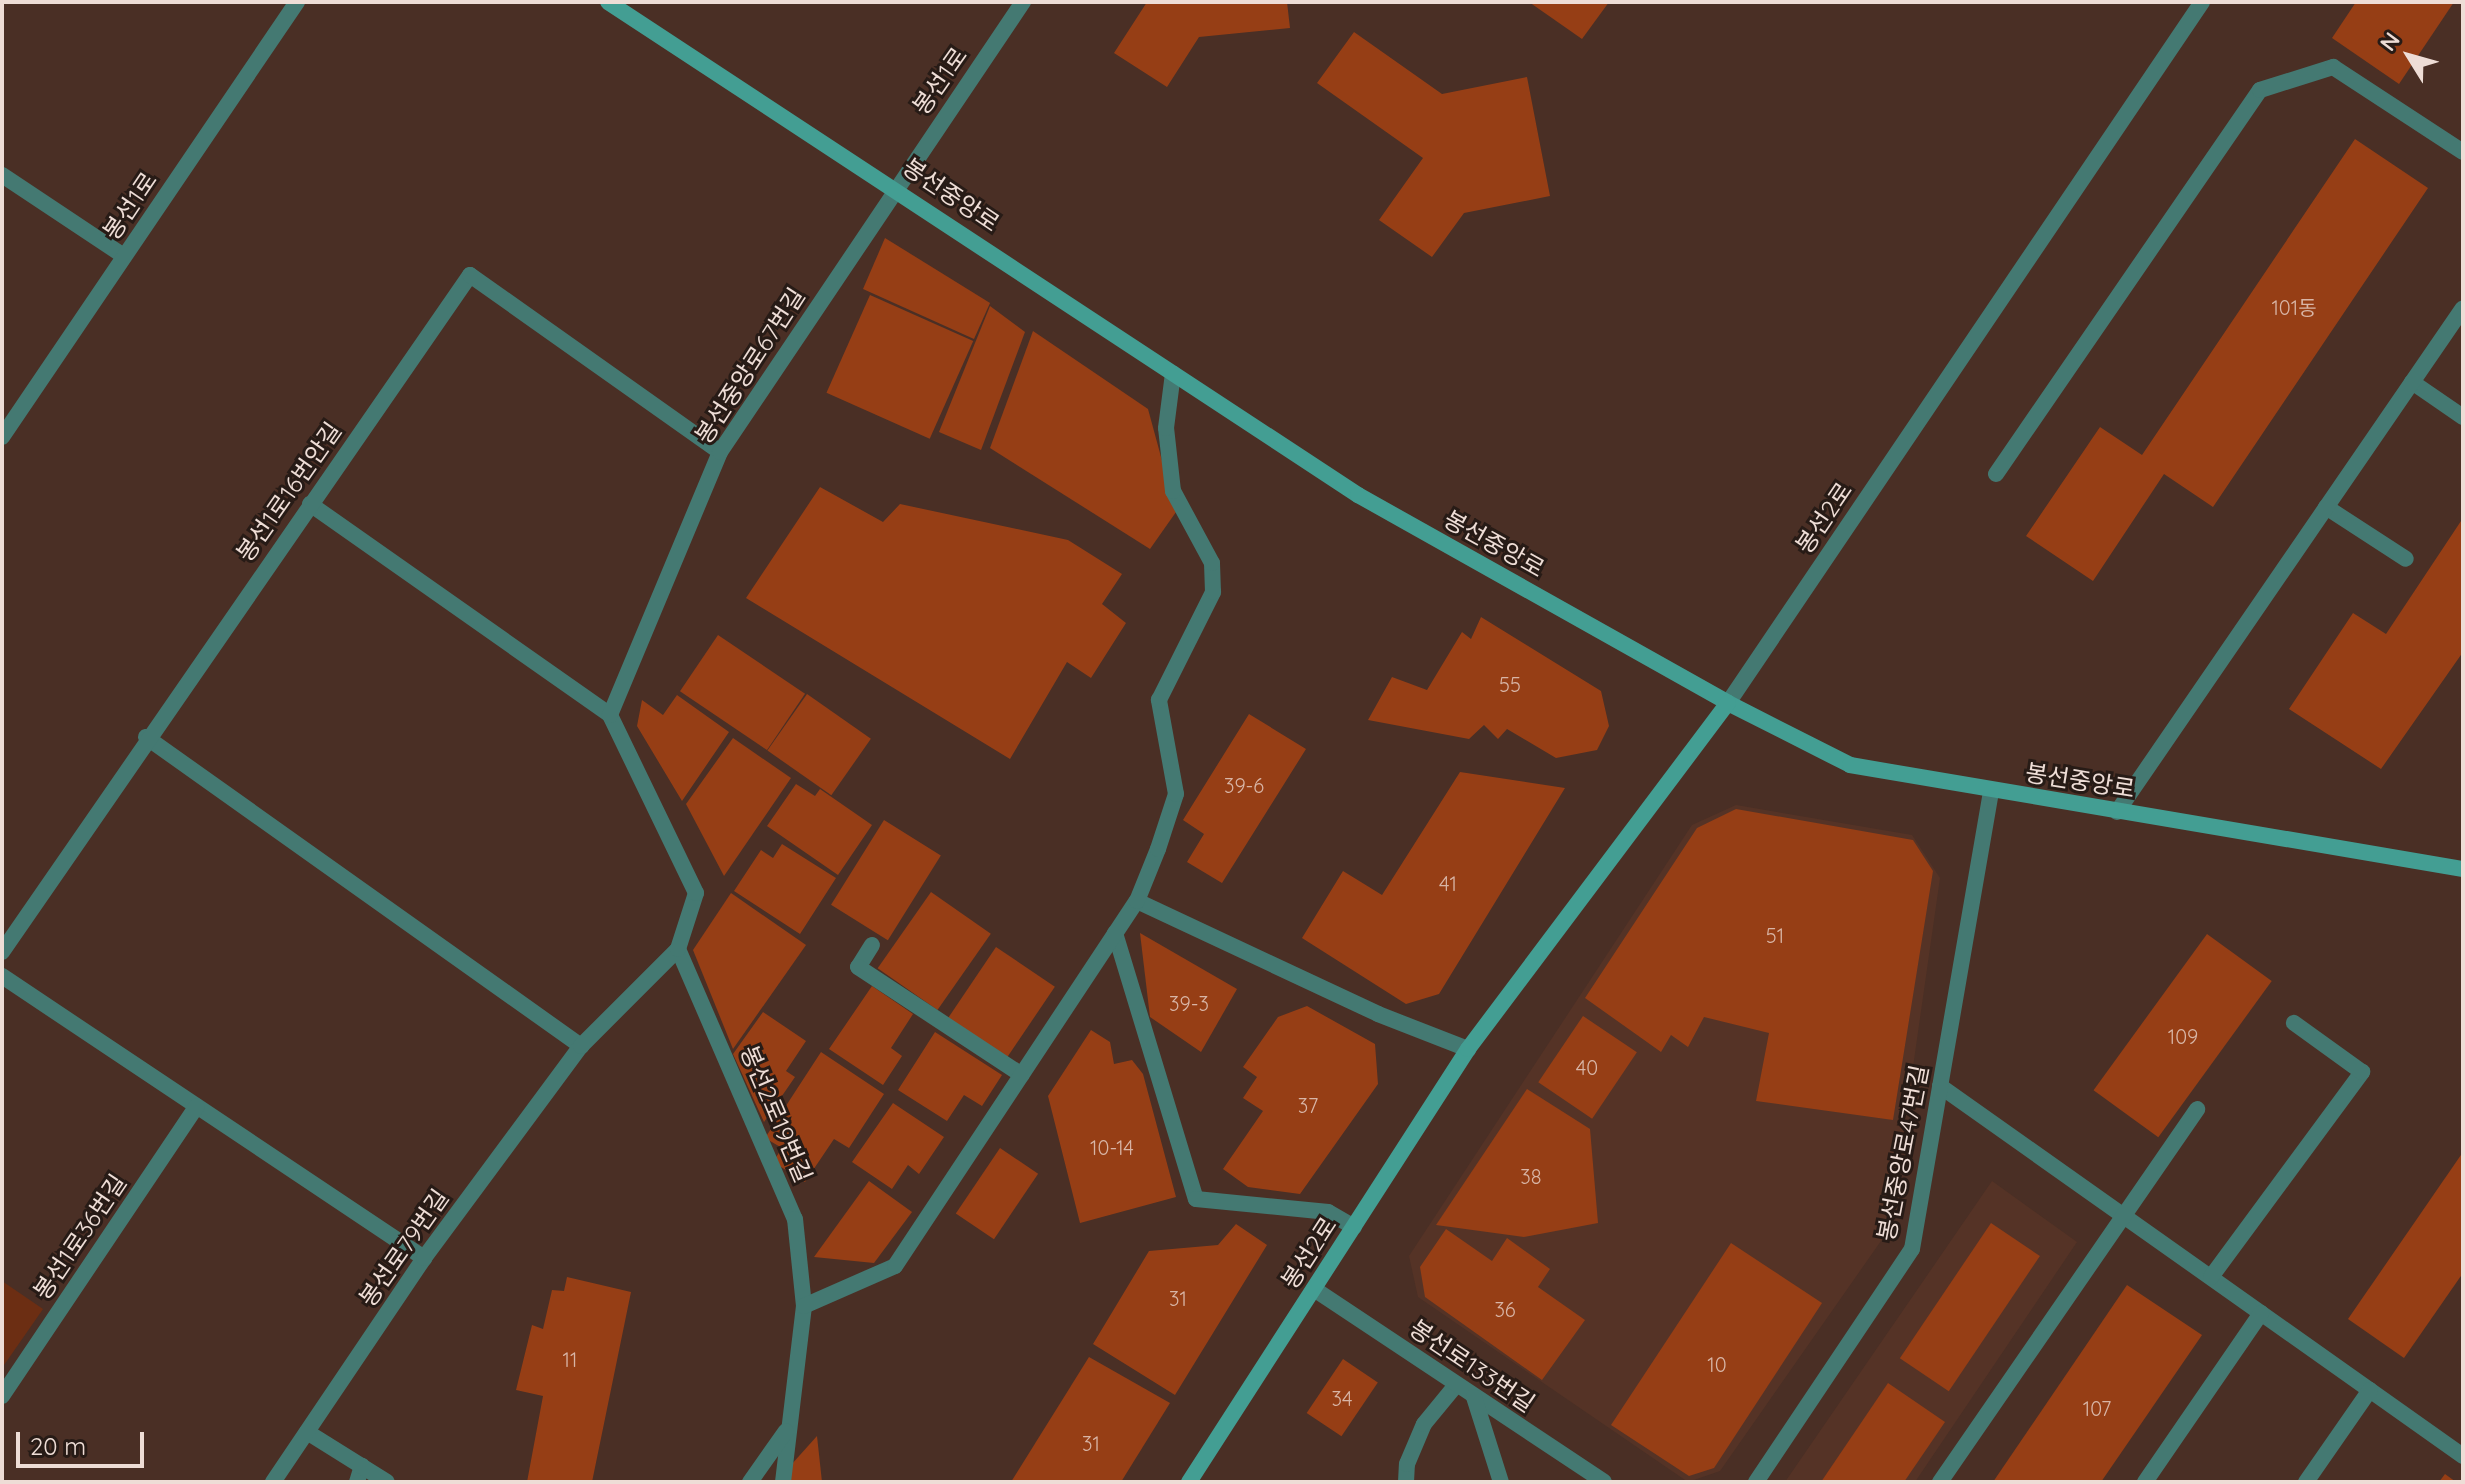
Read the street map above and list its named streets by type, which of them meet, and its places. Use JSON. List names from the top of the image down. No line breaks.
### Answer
{"streets":{"street":["봉선1로","봉선중앙로","봉선중앙로67번길","봉선1로16번안길","봉선2로","봉선2로19번길","봉선중앙로47번길","봉선1로36번길","봉선로79번길","봉선로133번길"]},"crossings":[["봉선1로","봉선중앙로"],["봉선1로","봉선중앙로67번길"],["봉선중앙로","봉선중앙로67번길"],["봉선중앙로","봉선2로"],["봉선중앙로","봉선중앙로47번길"],["봉선중앙로67번길","봉선1로16번안길"],["봉선2로","봉선로133번길"],["봉선2로19번길","봉선로79번길"]],"house_numbers":["101동","55","39-6","41","51","39-3","109","40","37","10-14","38","31","36","11","10","34","107","31"],"scale_bar":"20 m","north":"top left"}
